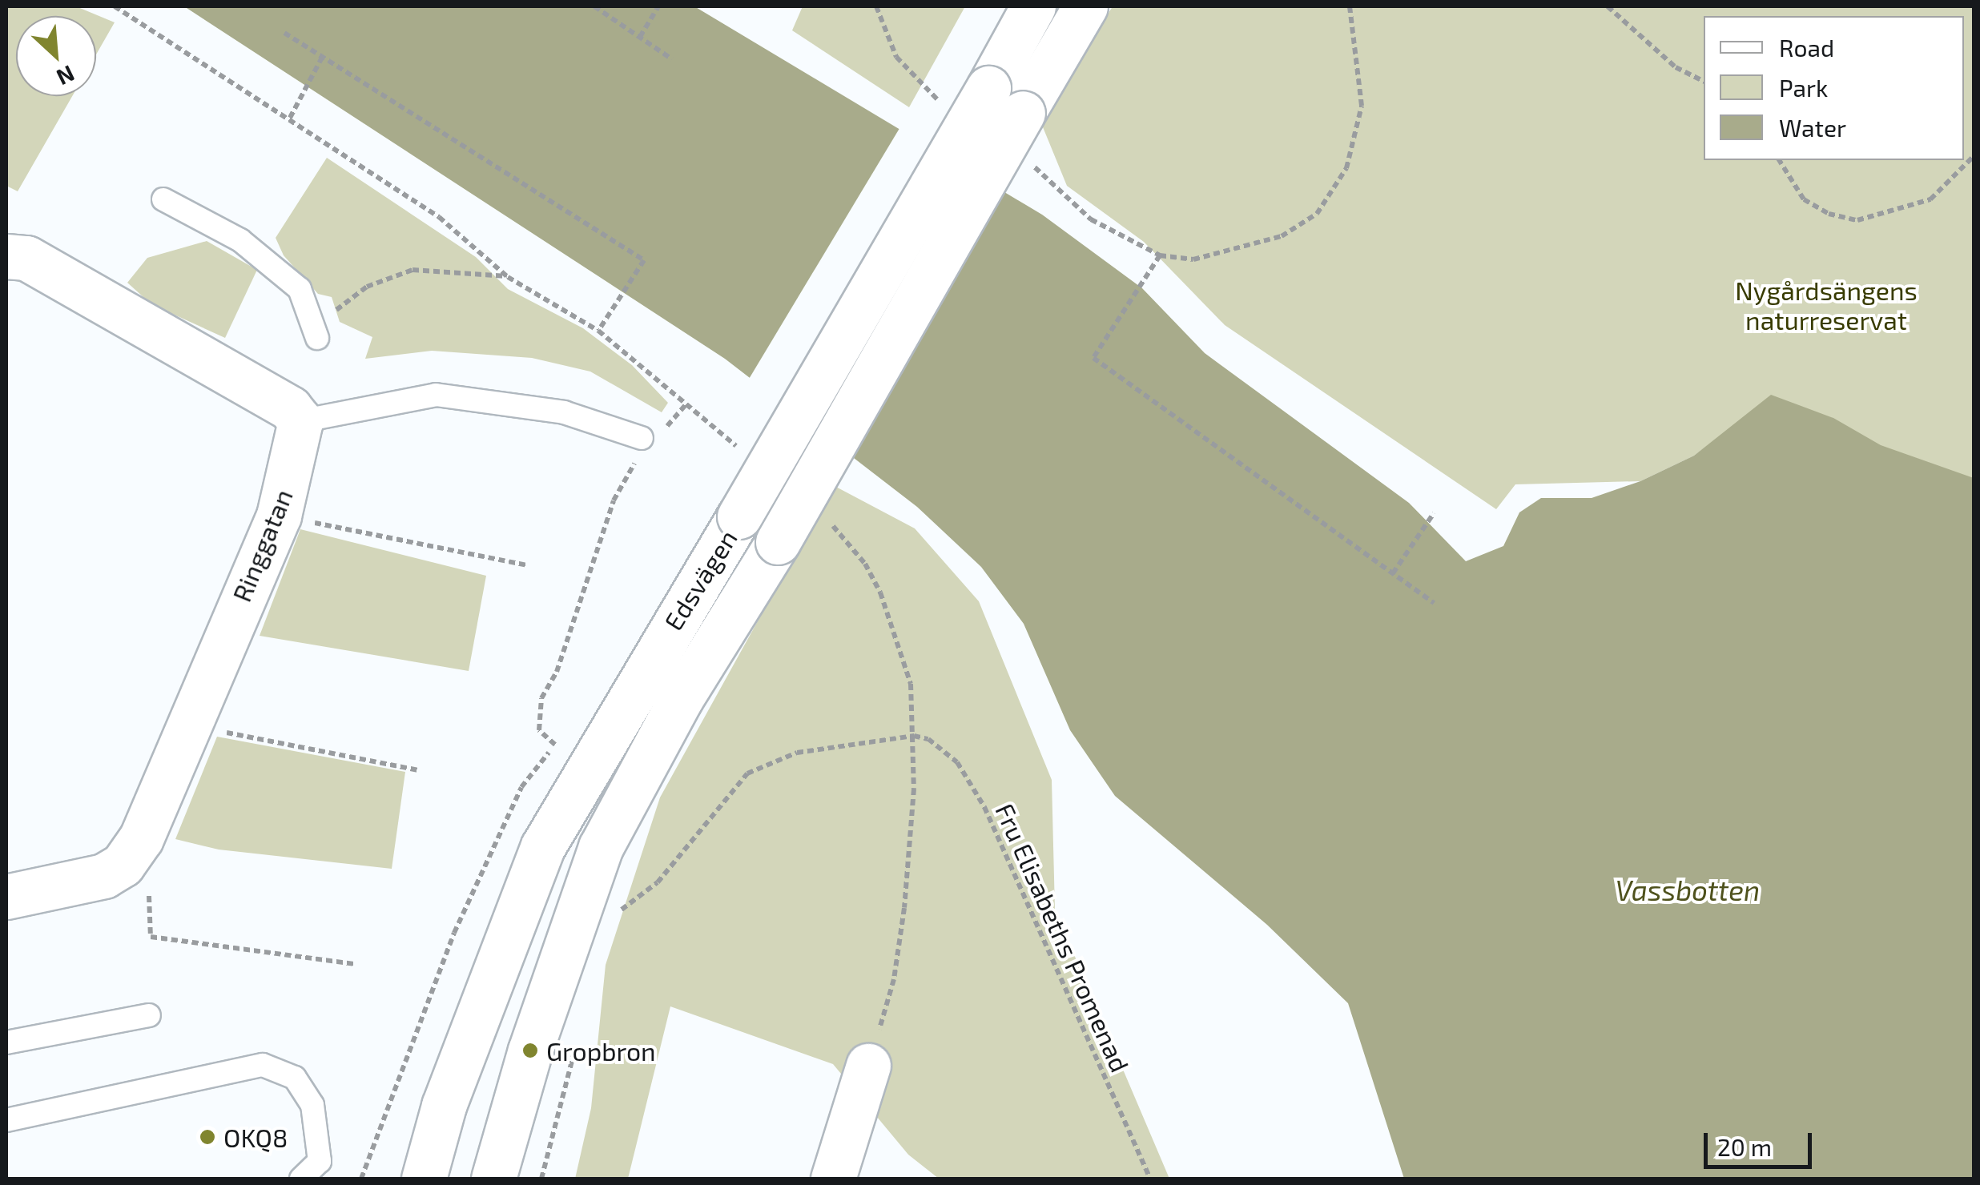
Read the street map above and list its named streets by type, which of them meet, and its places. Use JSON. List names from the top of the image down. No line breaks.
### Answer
{"streets":{"main road":["Ringgatan","Edsvägen"],"path":["Fru Elisabeths Promenad"]},"water":["Vassbotten"],"parks":["Nygårdsängens naturreservat"],"places":["Gropbron","OKQ8"],"legend":["Road","Park","Water"],"scale_bar":"20 m","north":"bottom right"}
